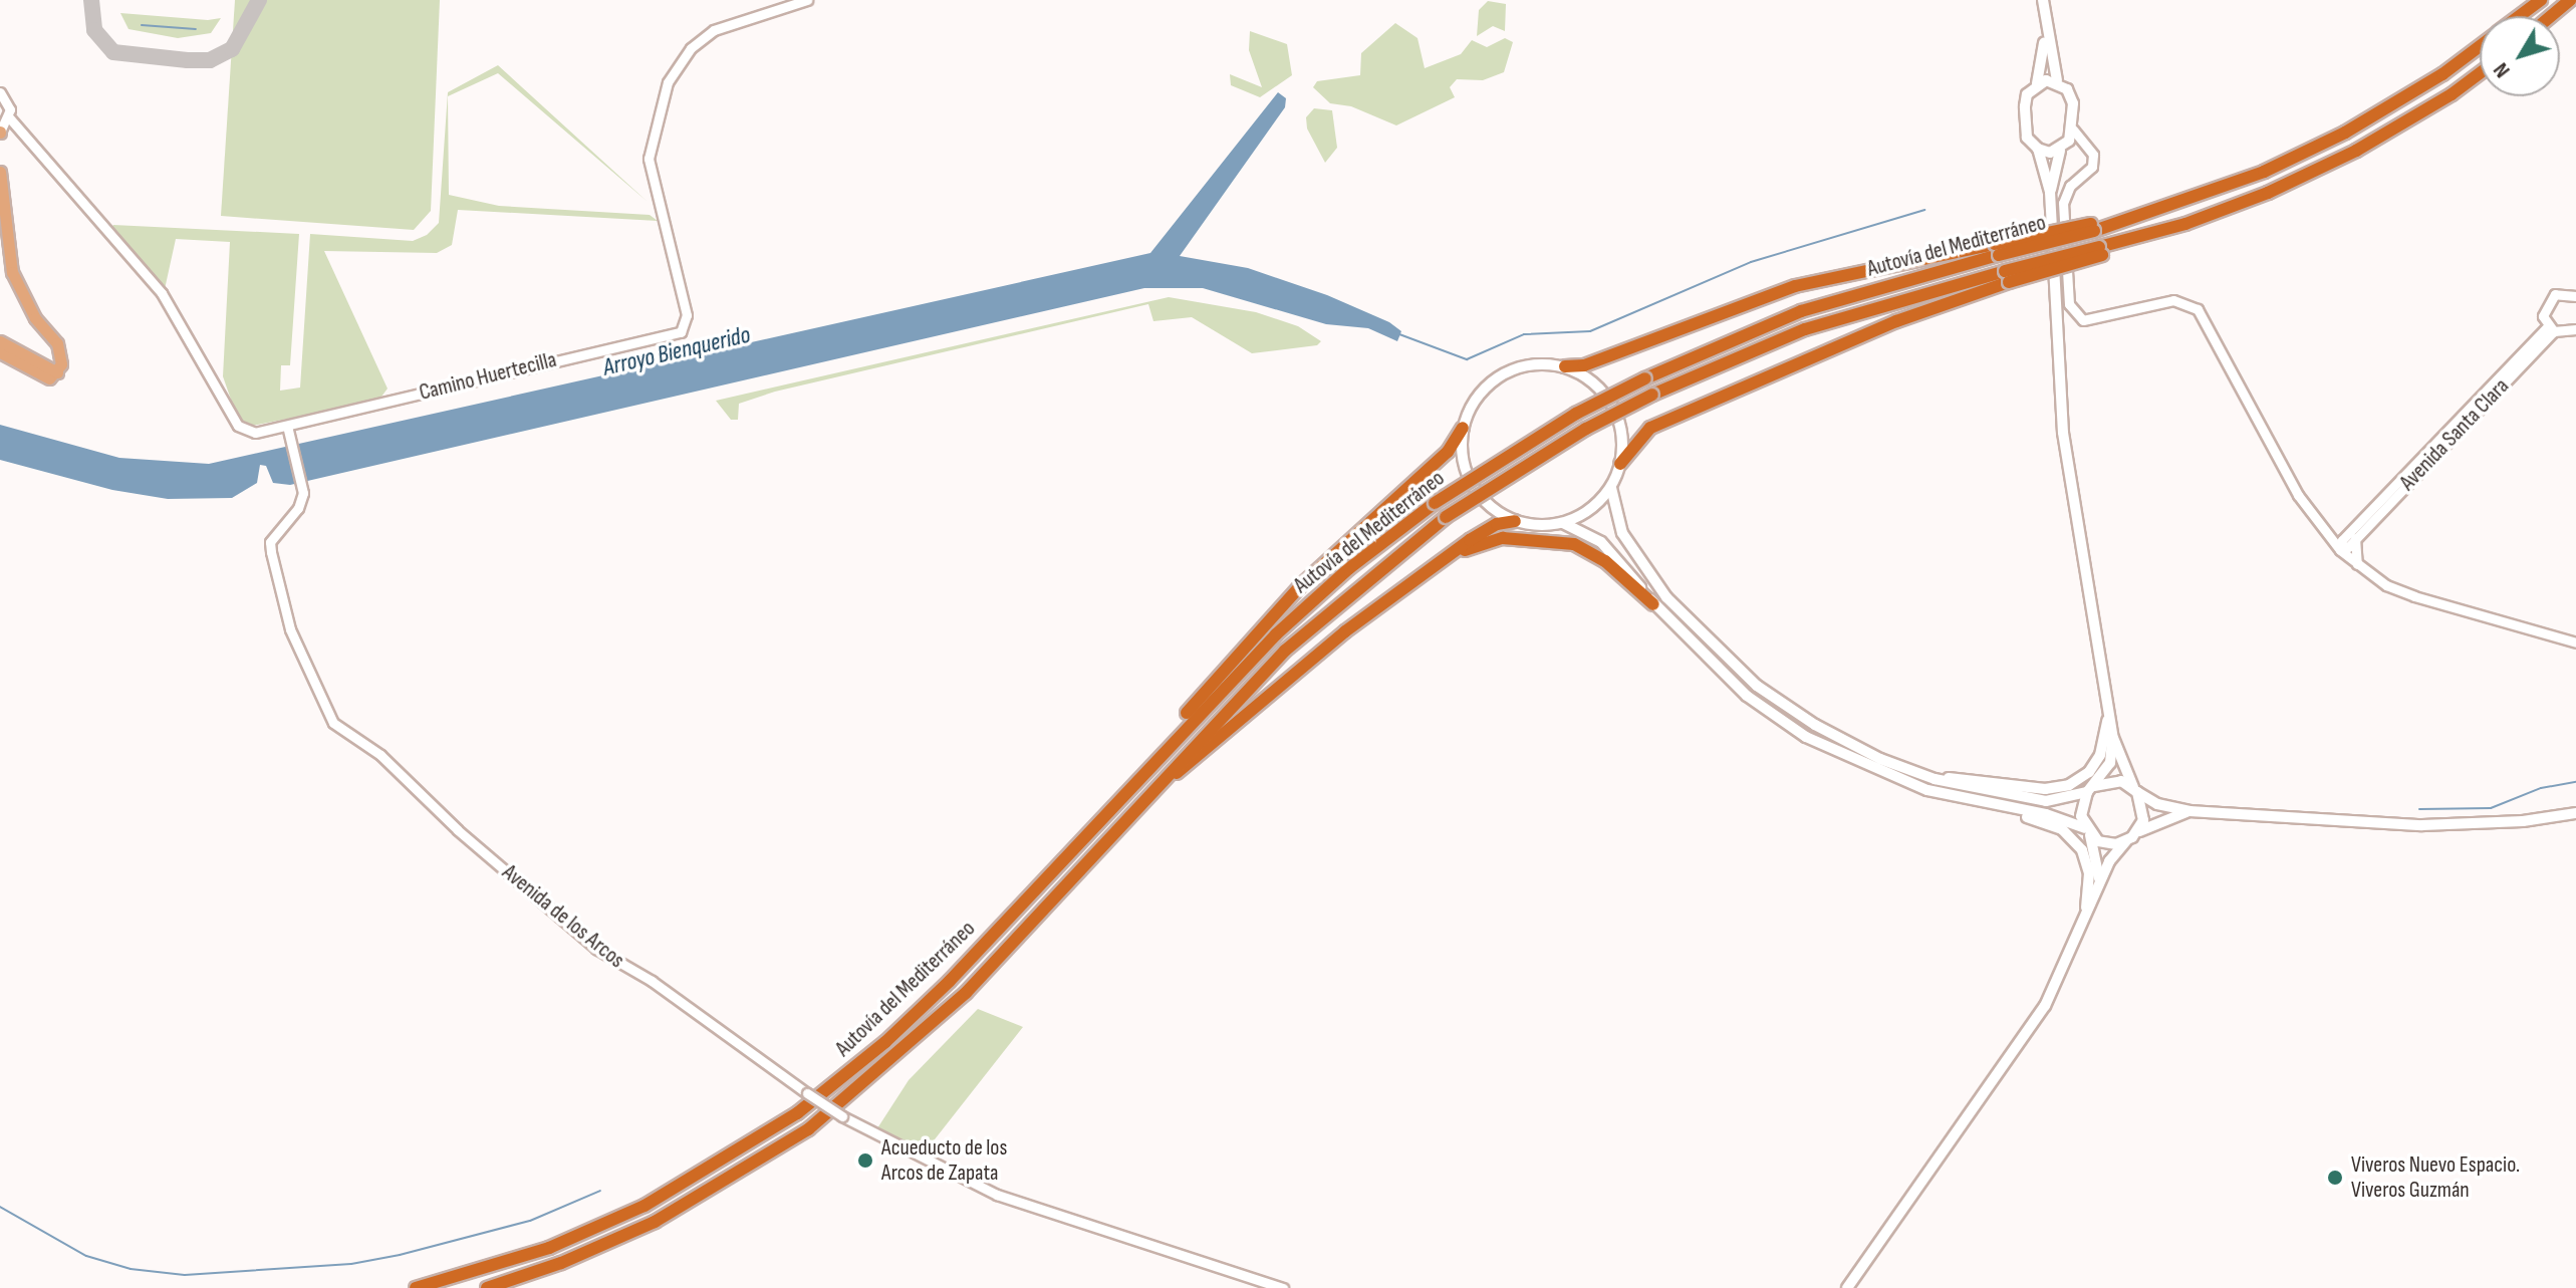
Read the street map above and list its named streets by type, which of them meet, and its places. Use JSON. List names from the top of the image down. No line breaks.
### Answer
{"streets":{"highway":["Autovía del Mediterráneo"],"street":["Camino Huertecilla","Avenida Santa Clara","Avenida de los Arcos"]},"crossings":[["Camino Huertecilla","Avenida de los Arcos"]],"water":["Arroyo Bienquerido"],"places":["Acueducto de los Arcos de Zapata","Viveros Nuevo Espacio. Viveros Guzmán"],"north":"bottom left"}
